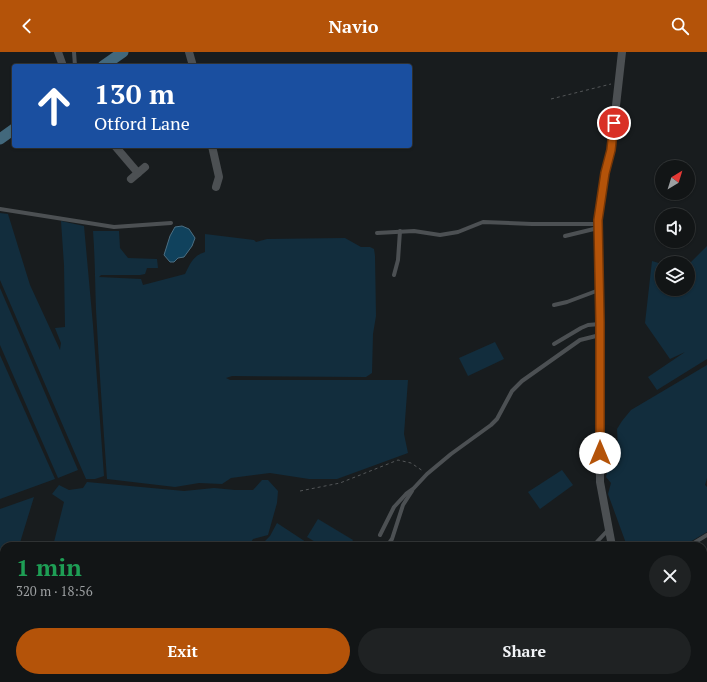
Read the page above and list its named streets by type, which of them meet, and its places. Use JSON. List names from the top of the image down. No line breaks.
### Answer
{"north":"top right","page":{"header":"Navio","turn":["130 m","Otford Lane"],"heading":["1 min","320 m · 18:56"],"buttons":["Exit","Share"]}}
